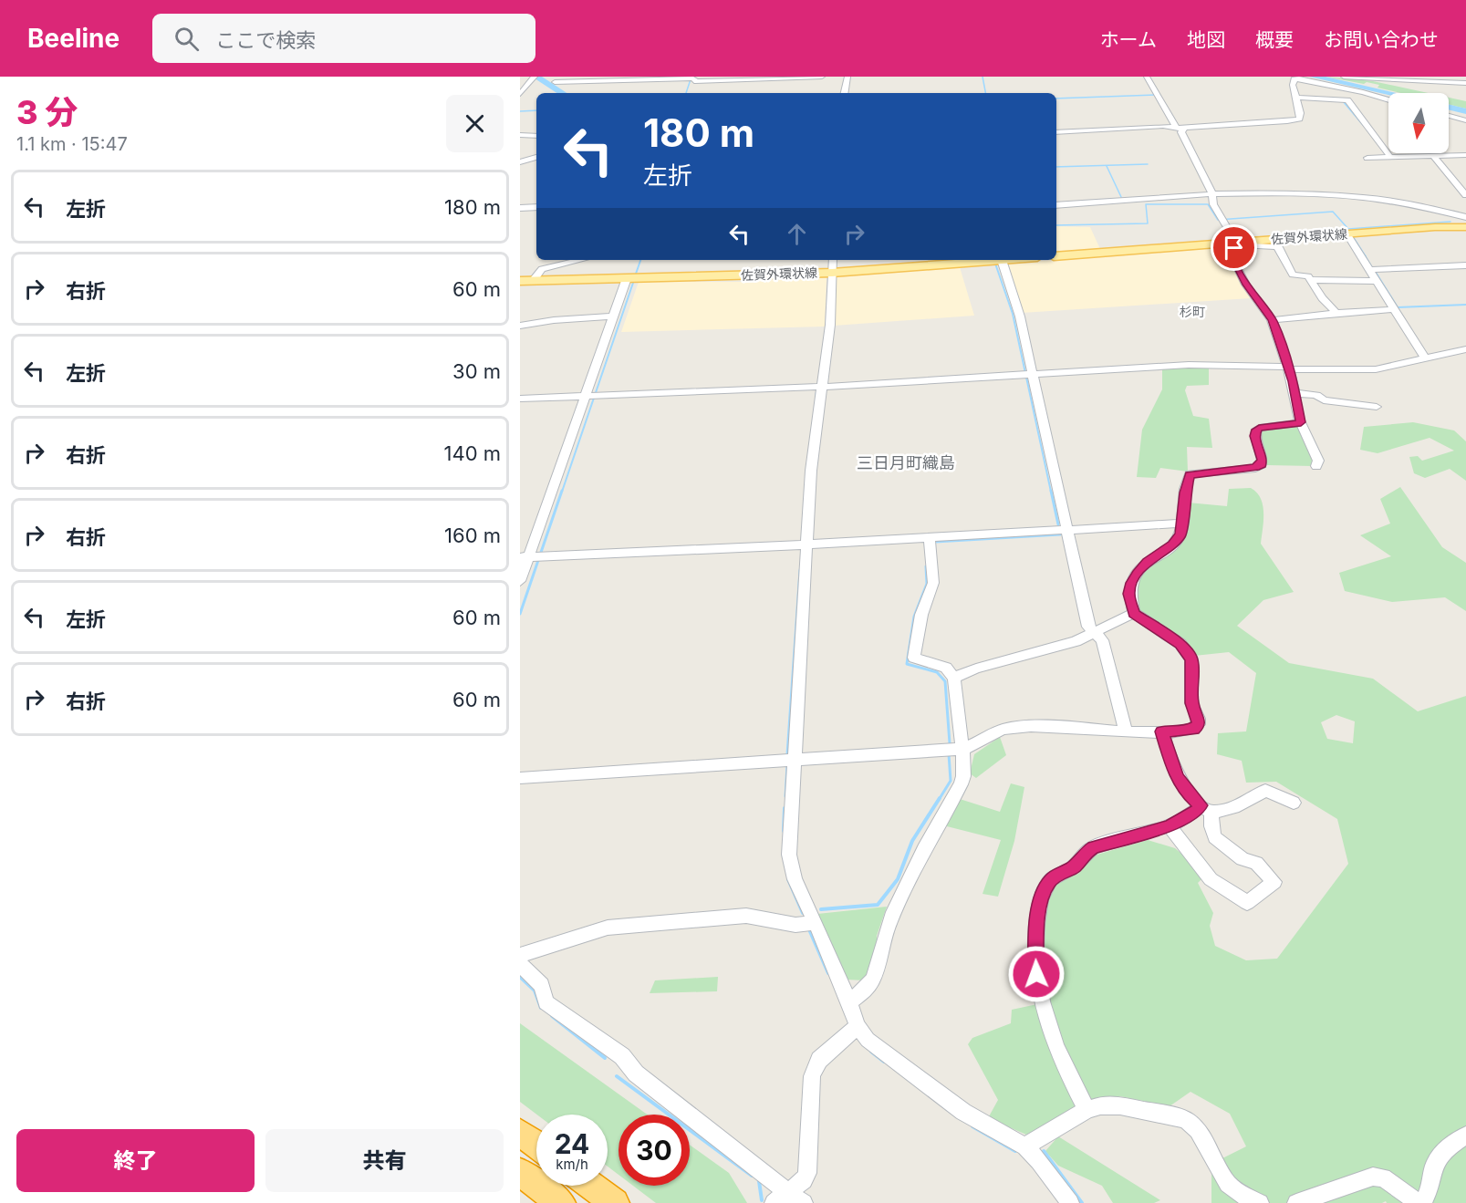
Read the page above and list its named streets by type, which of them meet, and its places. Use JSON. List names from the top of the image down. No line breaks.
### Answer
{"streets":{"main road":["佐賀外環状線"]},"districts":["杉町","三日月町織島"],"north":"bottom","page":{"header":"Beeline","search":"ここで検索","nav":["ホーム","地図","概要","お問い合わせ"],"heading":["3 分","1.1 km · 15:47"],"turn":["180 m","左折"],"list":[{"name":"左折","value":"180 m"},{"name":"右折","value":"60 m"},{"name":"左折","value":"30 m"},{"name":"右折","value":"140 m"},{"name":"右折","value":"160 m"},{"name":"左折","value":"60 m"},{"name":"右折","value":"60 m"}],"speed":"24 km/h","limit":"30","buttons":["終了","共有"]}}
